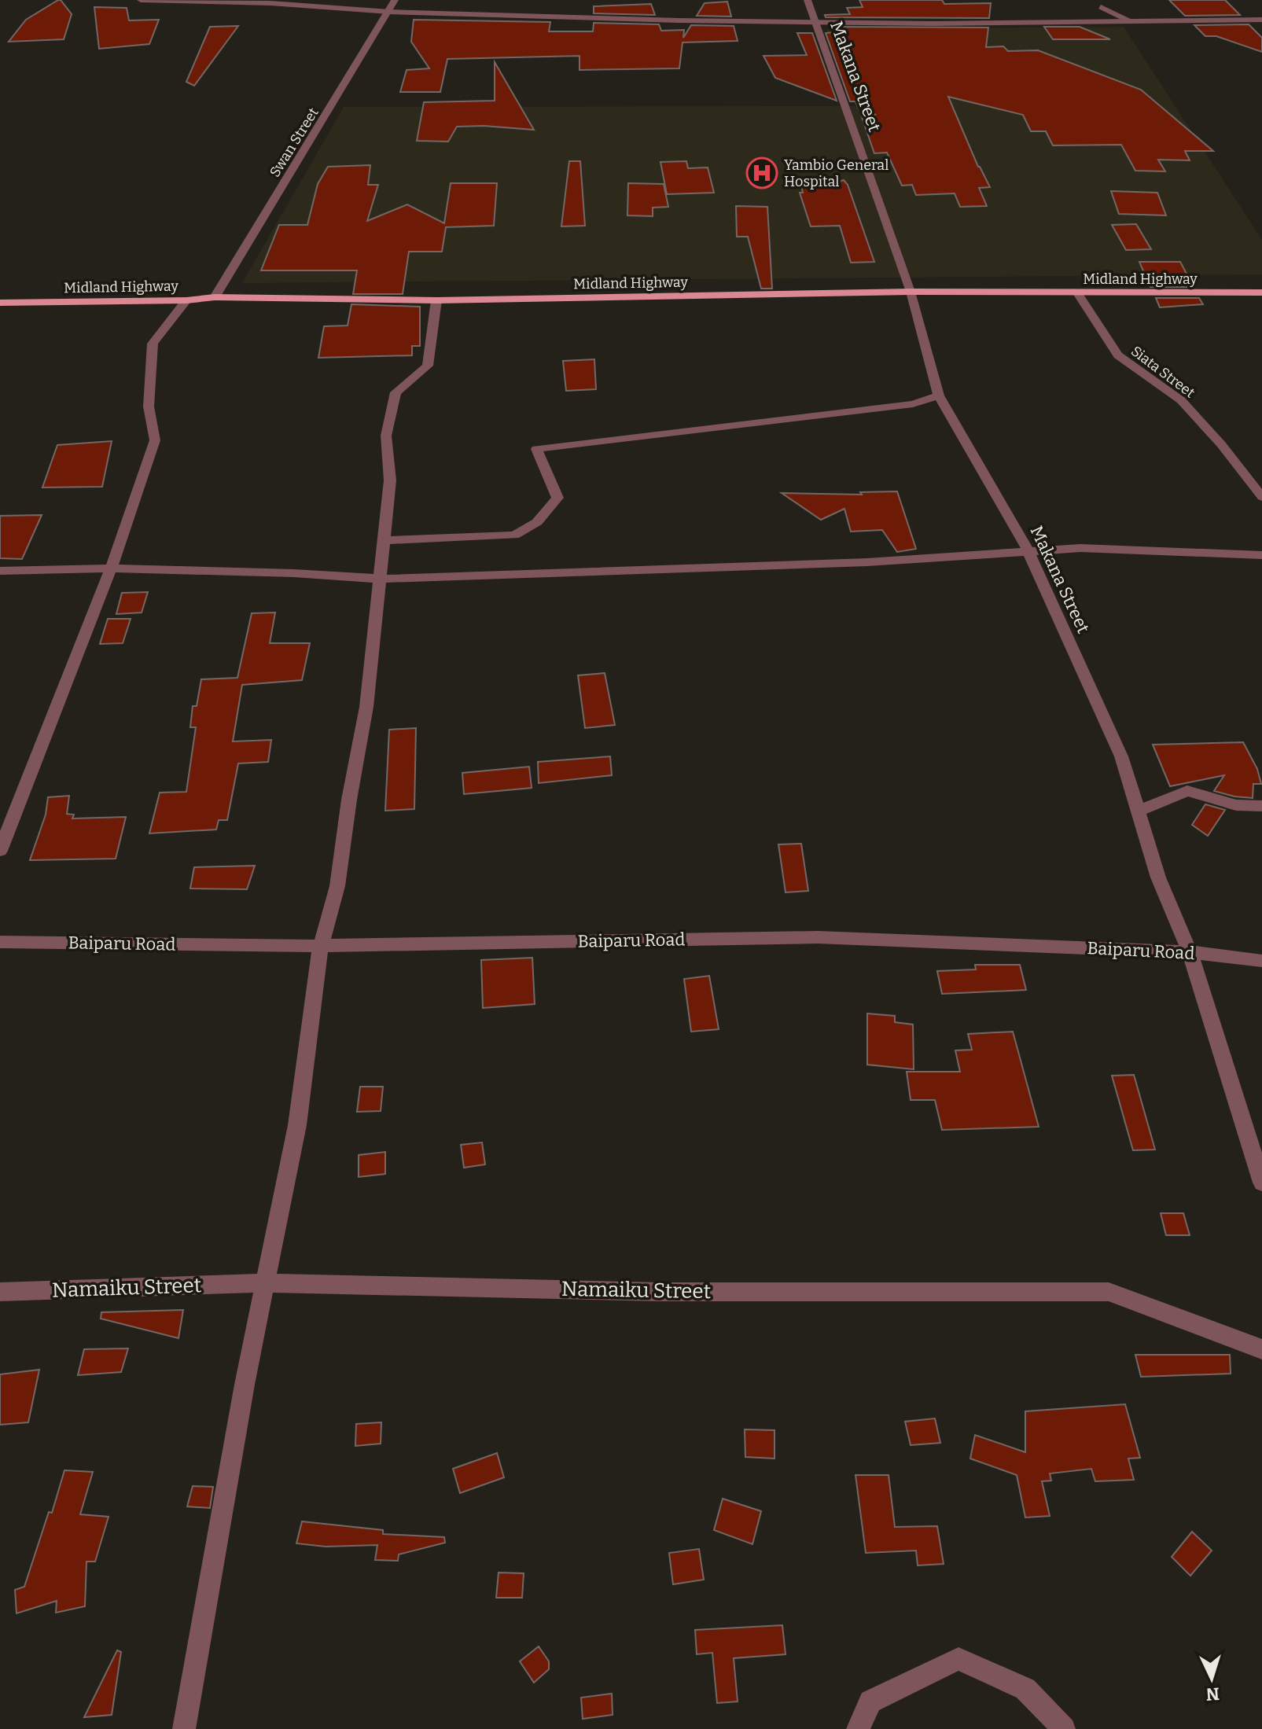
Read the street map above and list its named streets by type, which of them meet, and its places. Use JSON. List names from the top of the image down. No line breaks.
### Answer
{"streets":{"main road":["Midland Highway"],"street":["Makana Street","Swan Street","Siata Street","Baiparu Road","Namaiku Street"]},"crossings":[["Makana Street","Midland Highway"],["Makana Street","Baiparu Road"],["Swan Street","Midland Highway"],["Midland Highway","Siata Street"]],"places":{"hospital":["Yambio General Hospital"]},"north":"bottom"}
